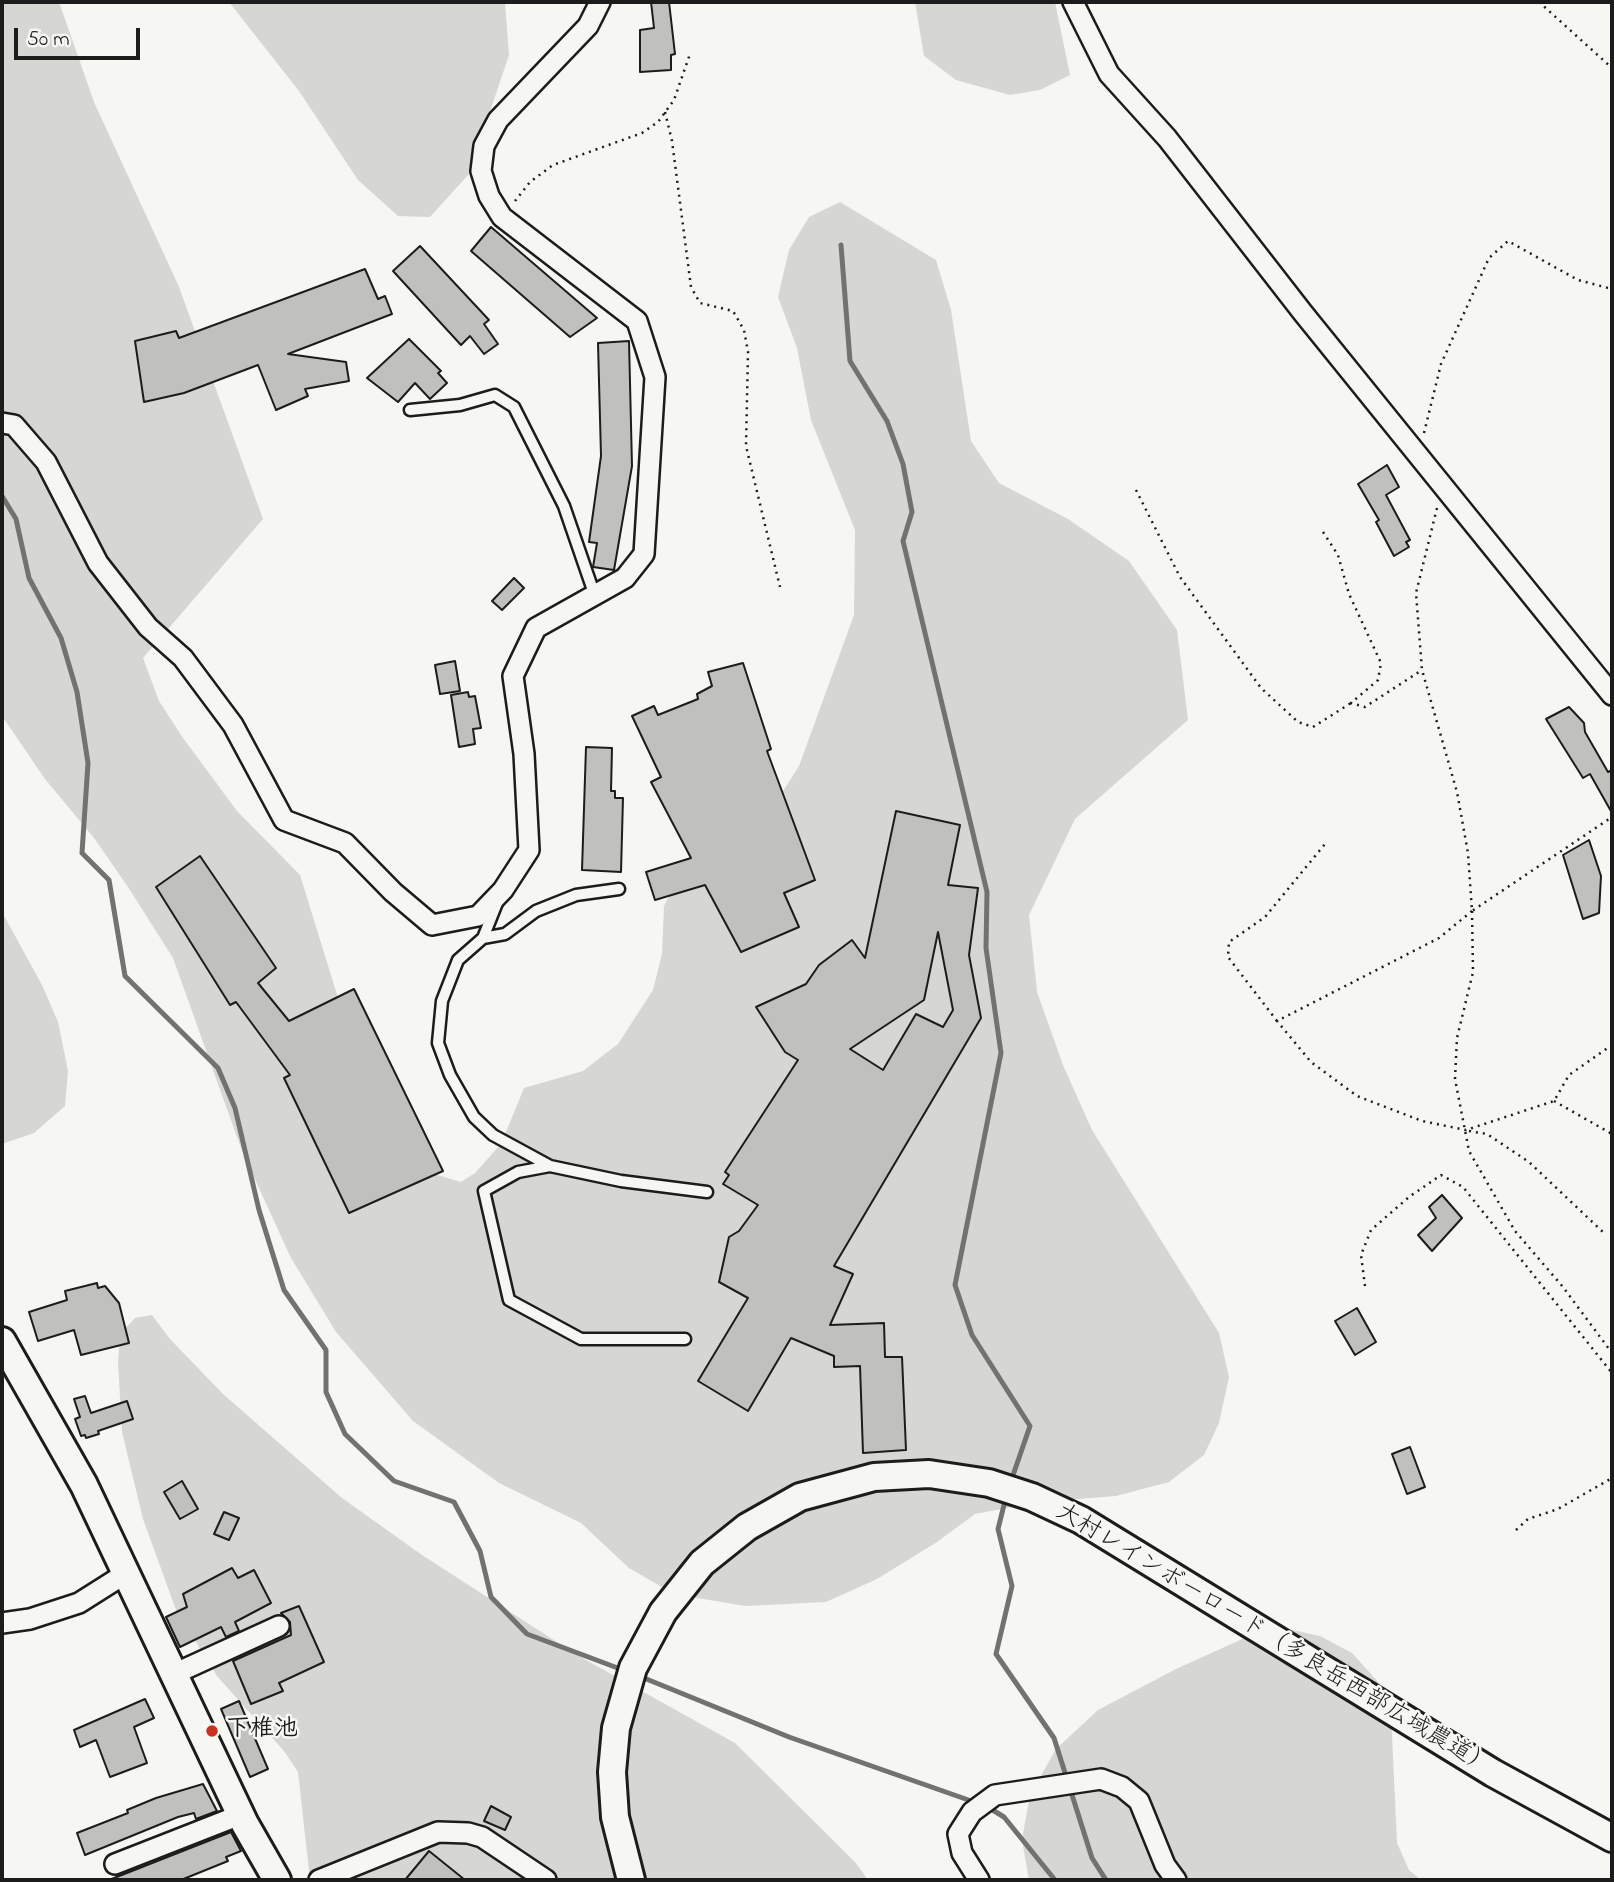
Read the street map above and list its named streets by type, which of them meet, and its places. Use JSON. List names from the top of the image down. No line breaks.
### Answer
{"streets":{"street":["大村レインボーロード（多良岳西部広域農道）"]},"places":["下椎池"],"scale_bar":"50 m"}
